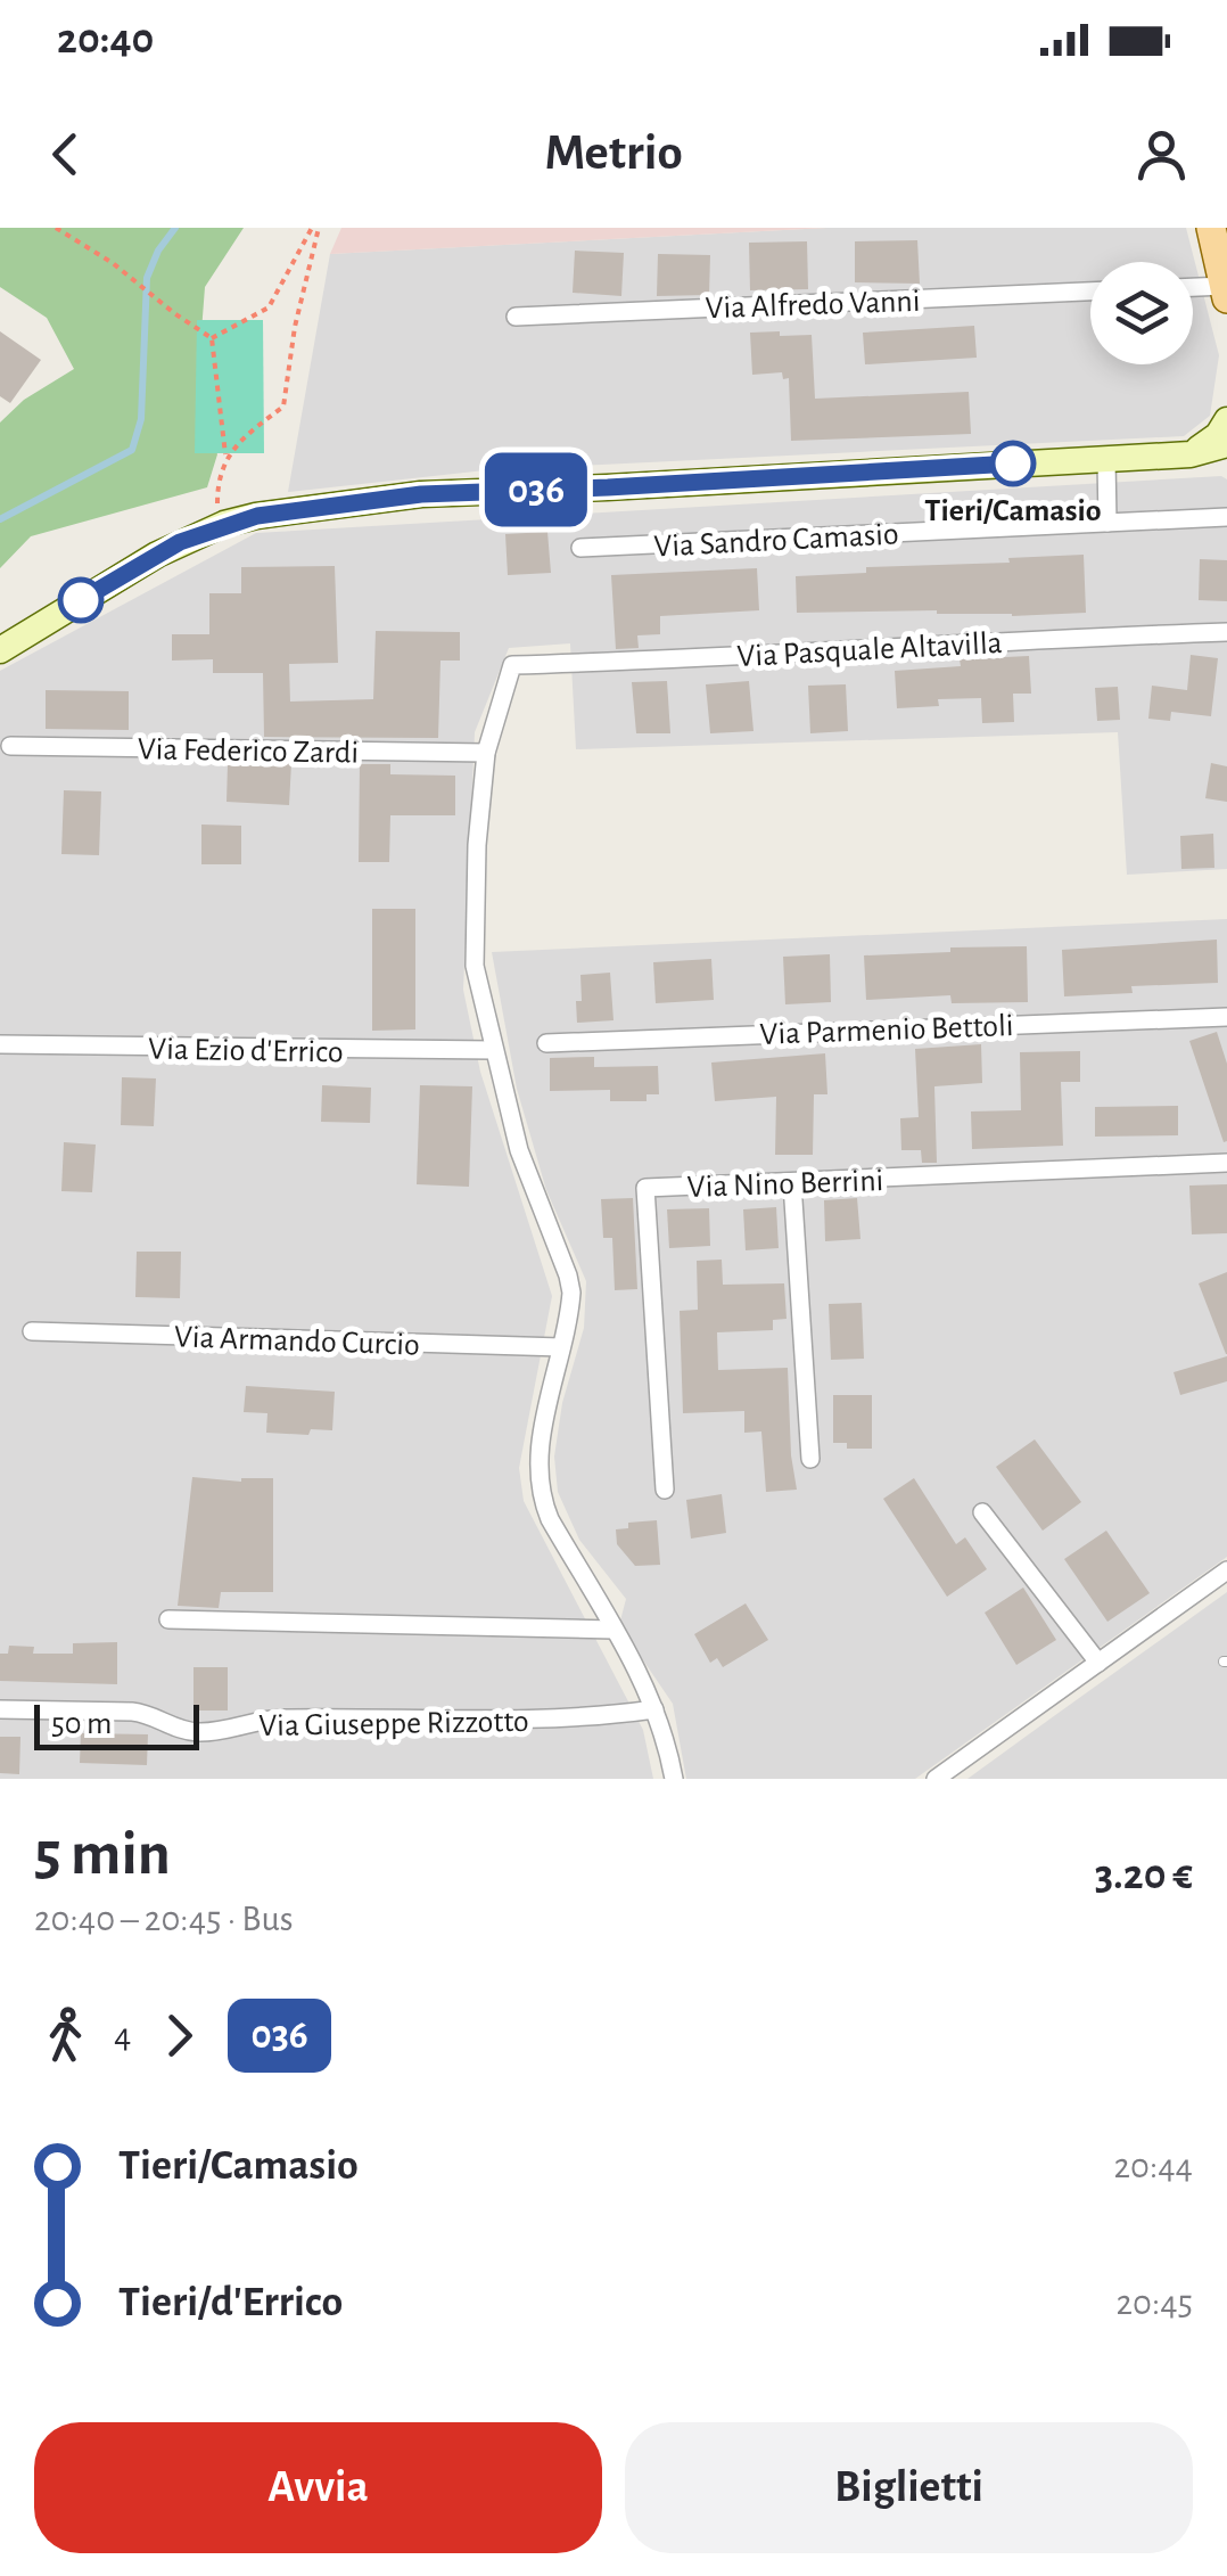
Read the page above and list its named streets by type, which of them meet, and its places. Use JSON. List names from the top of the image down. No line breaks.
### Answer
{"streets":{"street":["Via Alfredo Vanni","Via Sandro Camasio","Via Pasquale Altavilla","Via Federico Zardi","Via Parmenio Bettoli","Via Ezio d'Errico","Via Nino Berrini","Via Armando Curcio","Via Giuseppe Rizzotto"]},"crossings":[["Via Pasquale Altavilla","Via Federico Zardi"]],"places":["Tieri/Camasio"],"lines":["bus line 036"],"scale_bar":"50 m","page":{"status":"20:40","header":"Metrio","on_map":"036","scale":"50 m","heading":["5 min","20:40 – 20:45 · Bus","3.20 €"],"legs":["4","036"],"list":[{"name":"Tieri/Camasio","value":"20:44"},{"name":"Tieri/d'Errico","value":"20:45"}],"buttons":["Avvia","Biglietti"]}}
